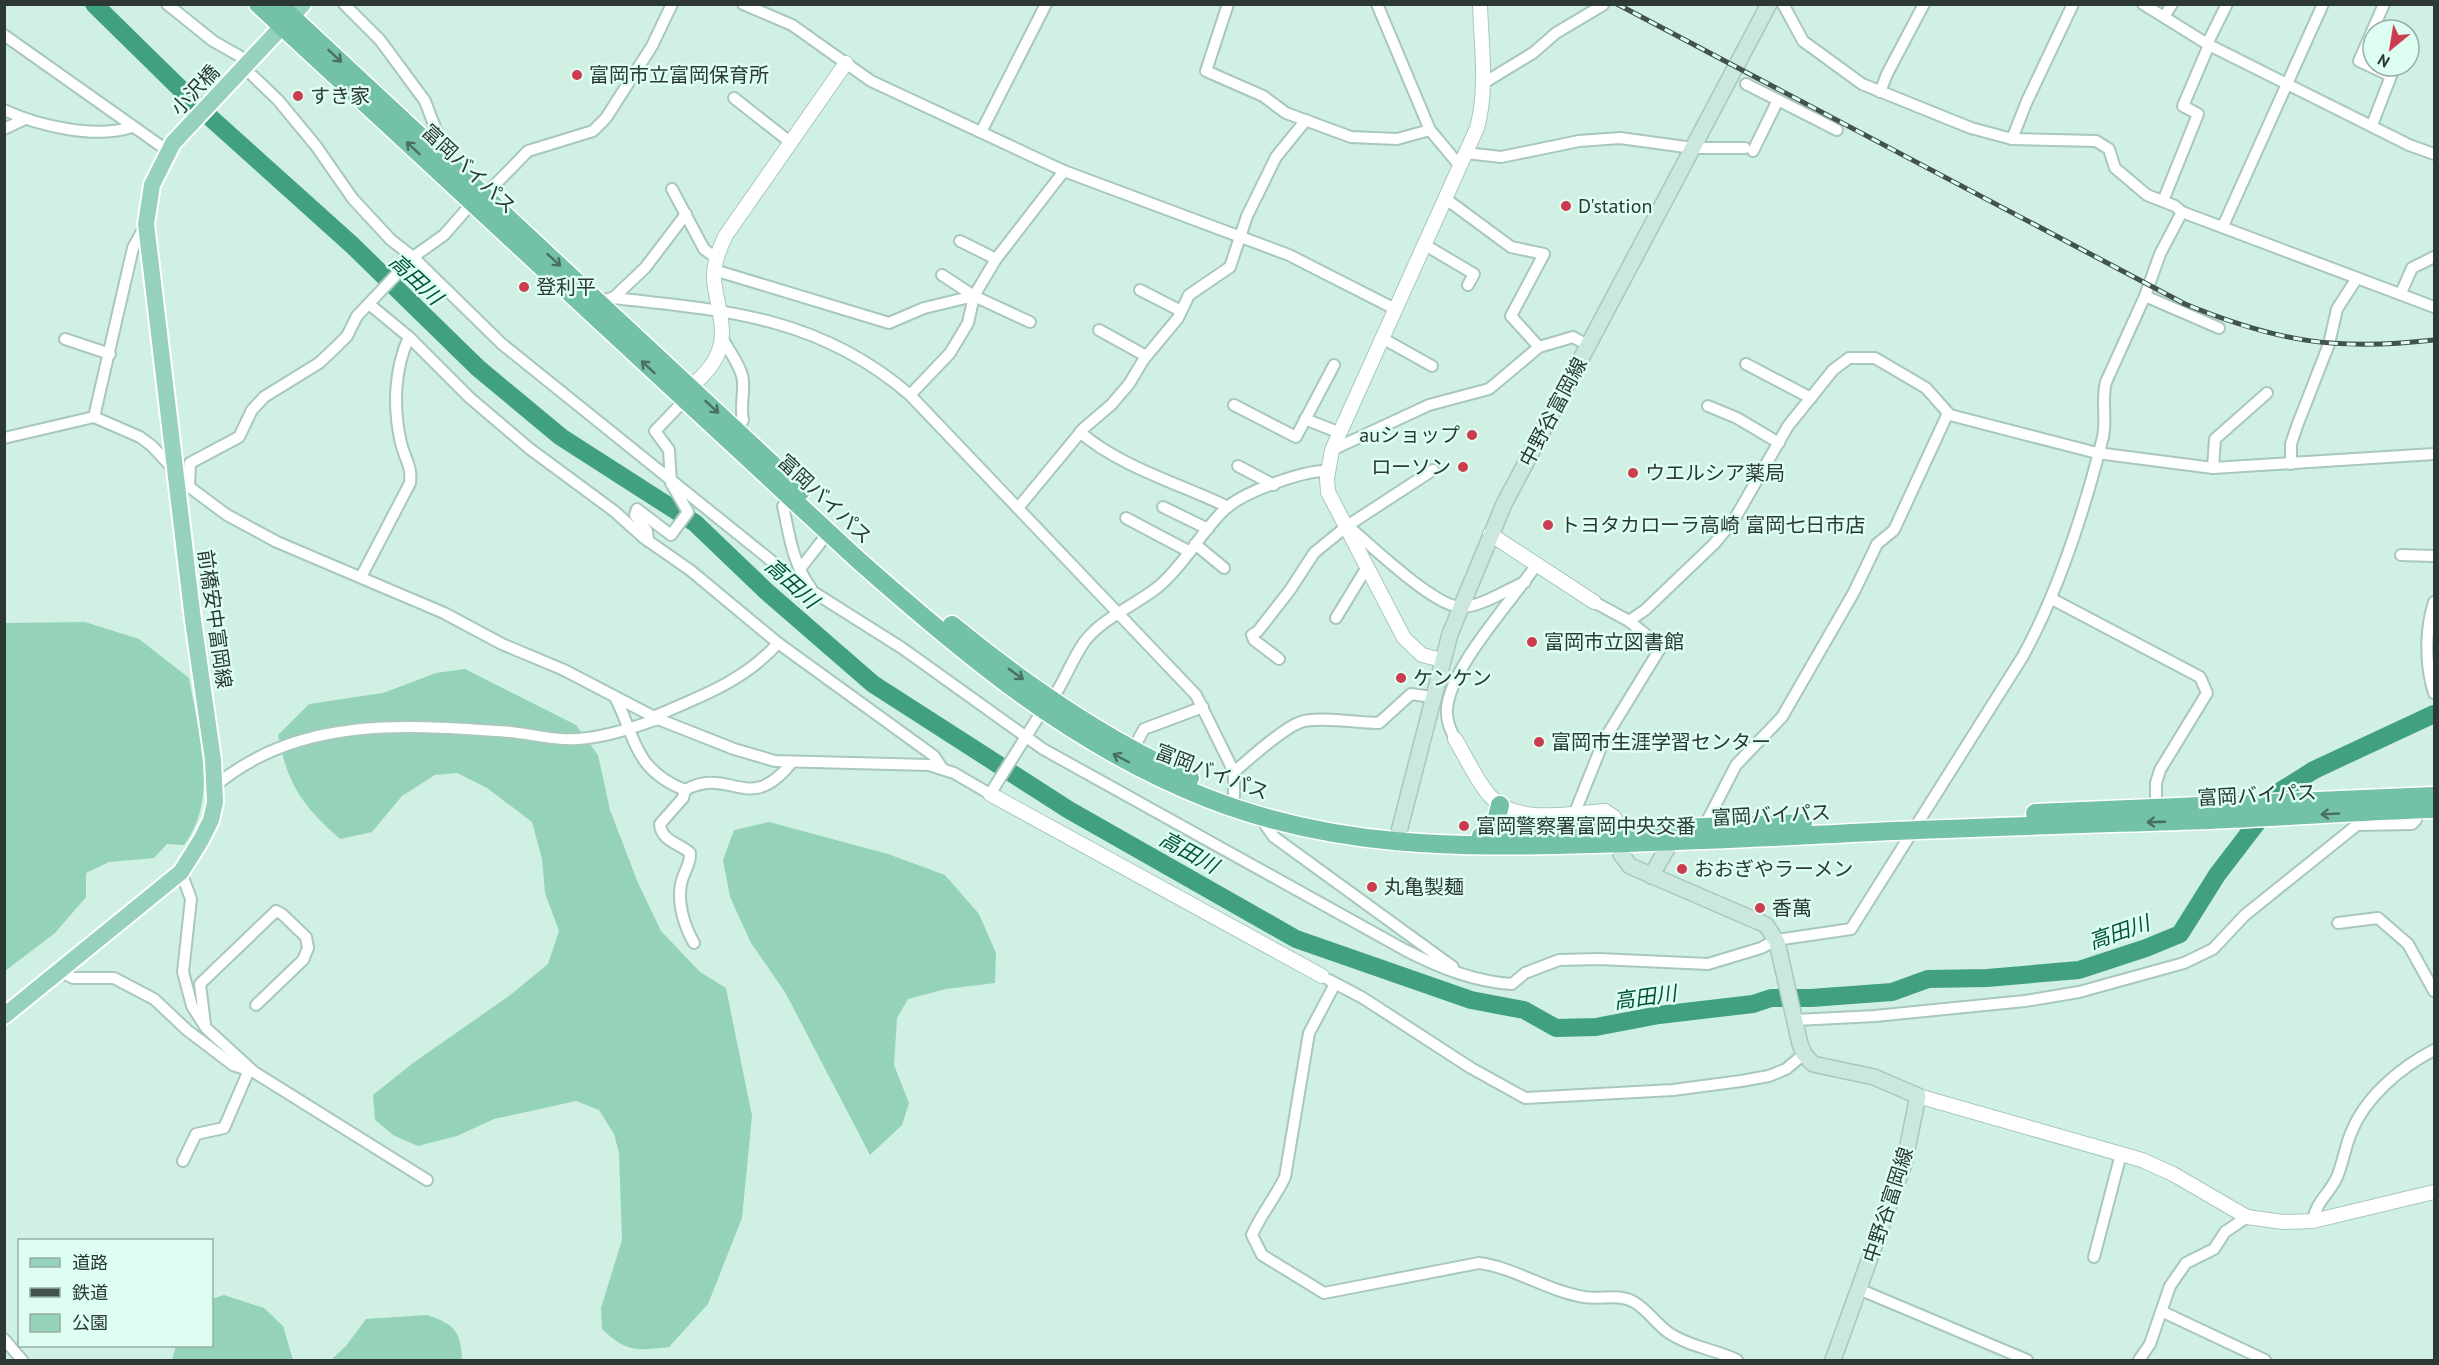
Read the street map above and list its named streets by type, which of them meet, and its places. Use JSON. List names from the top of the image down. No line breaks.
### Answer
{"streets":{"highway":["富岡バイパス"],"main road":["小沢橋","中野谷富岡線","前橋安中富岡線"]},"crossings":[["小沢橋","前橋安中富岡線"],["富岡バイパス","中野谷富岡線"]],"water":["高田川"],"places":["富岡市立富岡保育所","すき家","D'station","登利平","auショップ","ローソン","ウエルシア薬局","トヨタカローラ高崎 富岡七日市店","富岡市立図書館","ケンケン","富岡市生涯学習センター","富岡警察署富岡中央交番","おおぎやラーメン","丸亀製麺","香萬"],"legend":["道路","鉄道","公園"],"north":"bottom left"}
